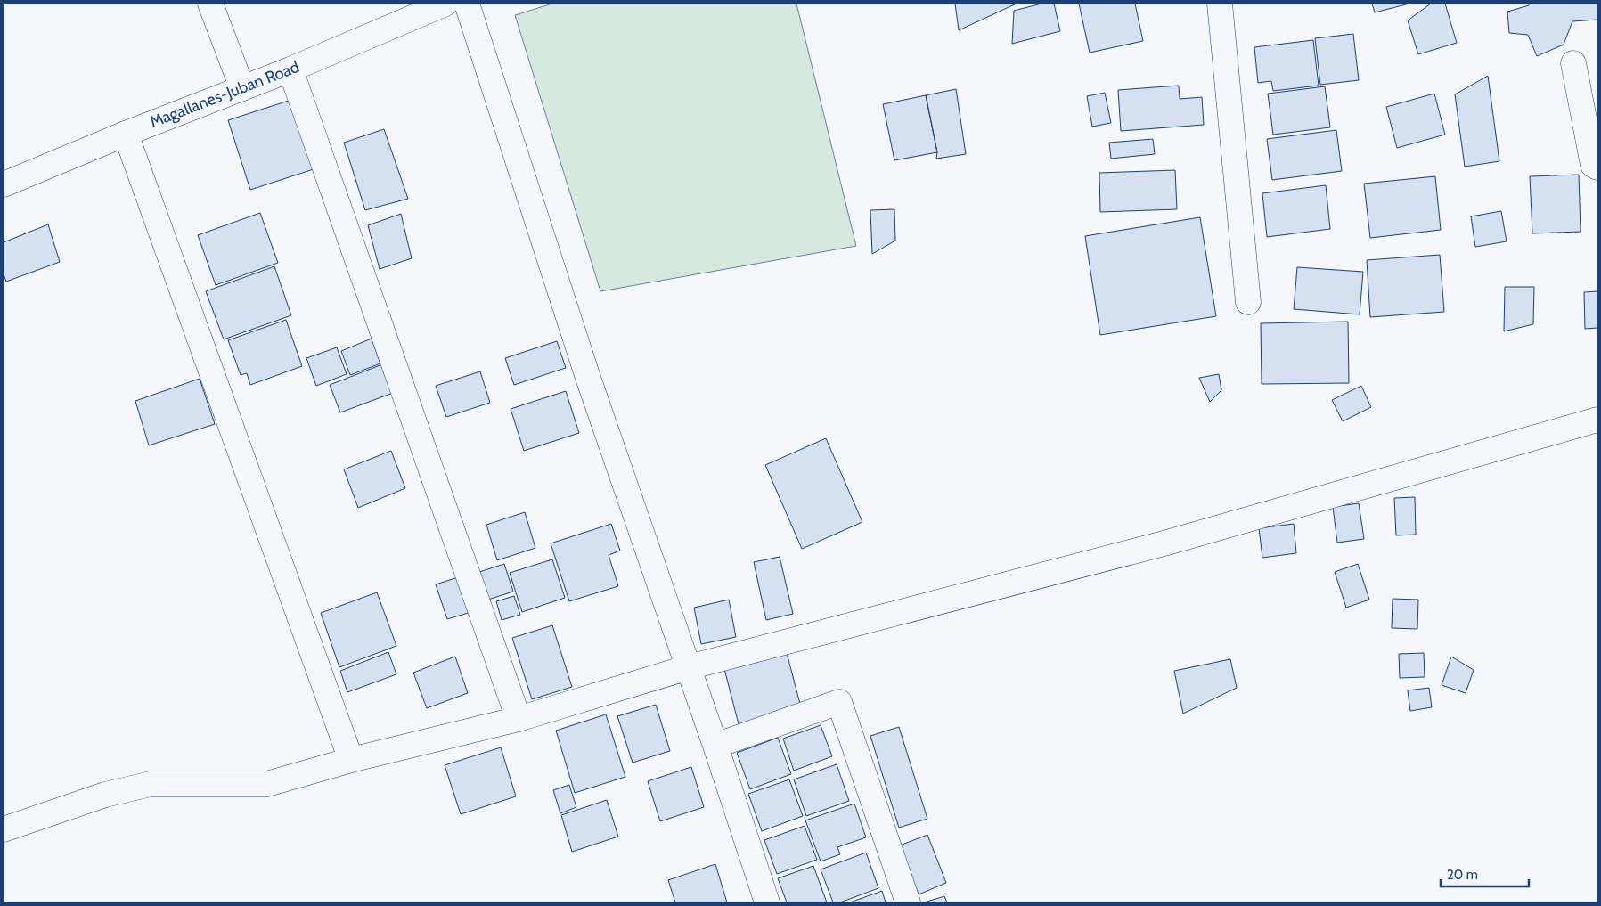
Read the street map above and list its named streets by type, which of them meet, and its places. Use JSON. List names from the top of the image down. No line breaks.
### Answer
{"streets":{"street":["Magallanes-Juban Road"]},"scale_bar":"20 m"}
